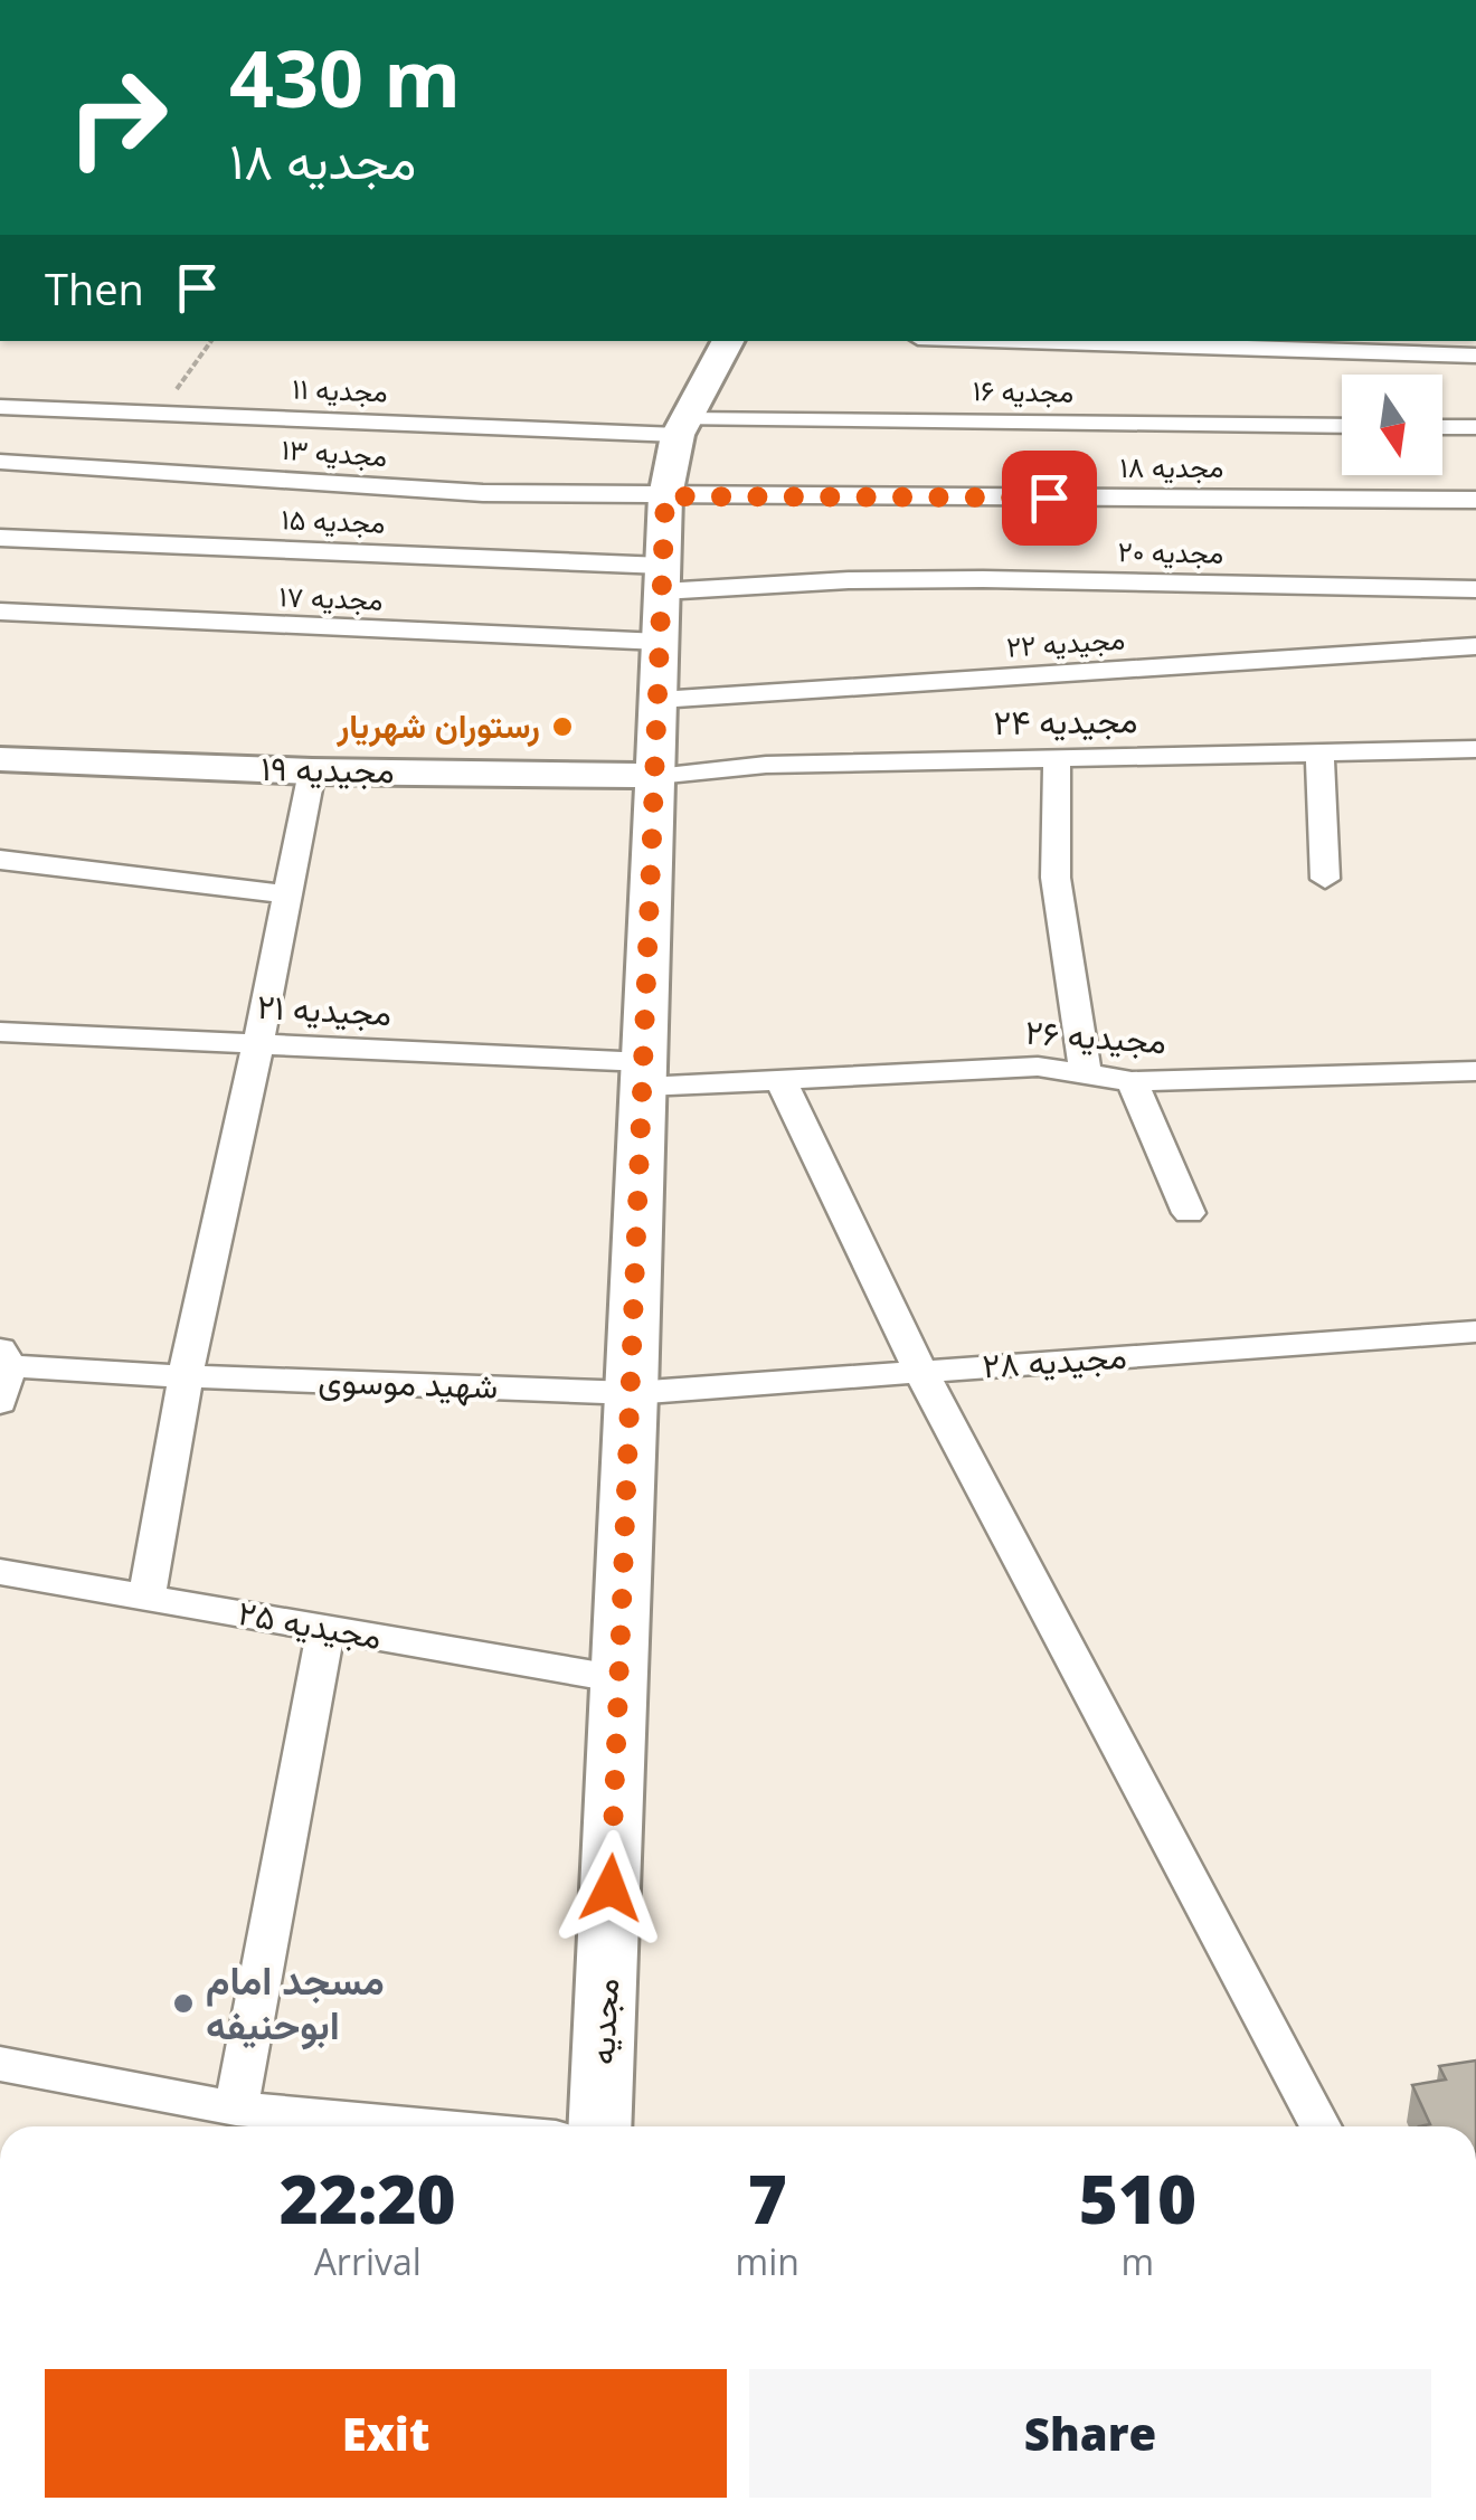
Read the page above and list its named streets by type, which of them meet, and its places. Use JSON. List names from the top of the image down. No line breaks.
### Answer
{"streets":{"street":["مجدیه ۱۱","مجدیه ۱۶","مجدیه ۱۳","مجدیه ۱۸","مجدیه ۱۵","مجدیه ۲۰","مجدیه ۱۷","مجیدیه ۲۲","مجیدیه ۲۴","مجیدیه ۱۹","مجیدیه ۲۱","مجیدیه ۲۶","مجیدیه ۲۸","شهید موسوی","مجیدیه ۲۵","مجدیه"]},"crossings":[["مجدیه ۱۱","مجدیه ۱۶"],["مجدیه ۱۱","مجدیه"],["مجدیه ۱۶","مجدیه"],["مجدیه ۱۳","مجدیه ۱۸"],["مجدیه ۱۳","مجدیه"],["مجدیه ۱۸","مجدیه"],["مجدیه ۱۵","مجدیه ۲۰"],["مجدیه ۱۵","مجدیه"],["مجدیه ۲۰","مجدیه"],["مجدیه ۱۷","مجدیه"],["مجیدیه ۲۲","مجدیه"],["مجیدیه ۲۴","مجیدیه ۱۹"],["مجیدیه ۲۴","مجدیه"],["مجیدیه ۱۹","مجدیه"],["مجیدیه ۲۱","مجیدیه ۲۶"],["مجیدیه ۲۱","مجدیه"],["مجیدیه ۲۶","مجدیه"],["مجیدیه ۲۸","شهید موسوی"],["مجیدیه ۲۸","مجدیه"],["شهید موسوی","مجدیه"],["مجیدیه ۲۵","مجدیه"]],"places":["رستوران شهریار","مسجد امام ابوحنیفه"],"north":"bottom","page":{"turn":["430 m","مجدیه ۱۸"],"then":"Then","eta":["22:20","Arrival","7","min","510","m"],"buttons":["Exit","Share"]}}
